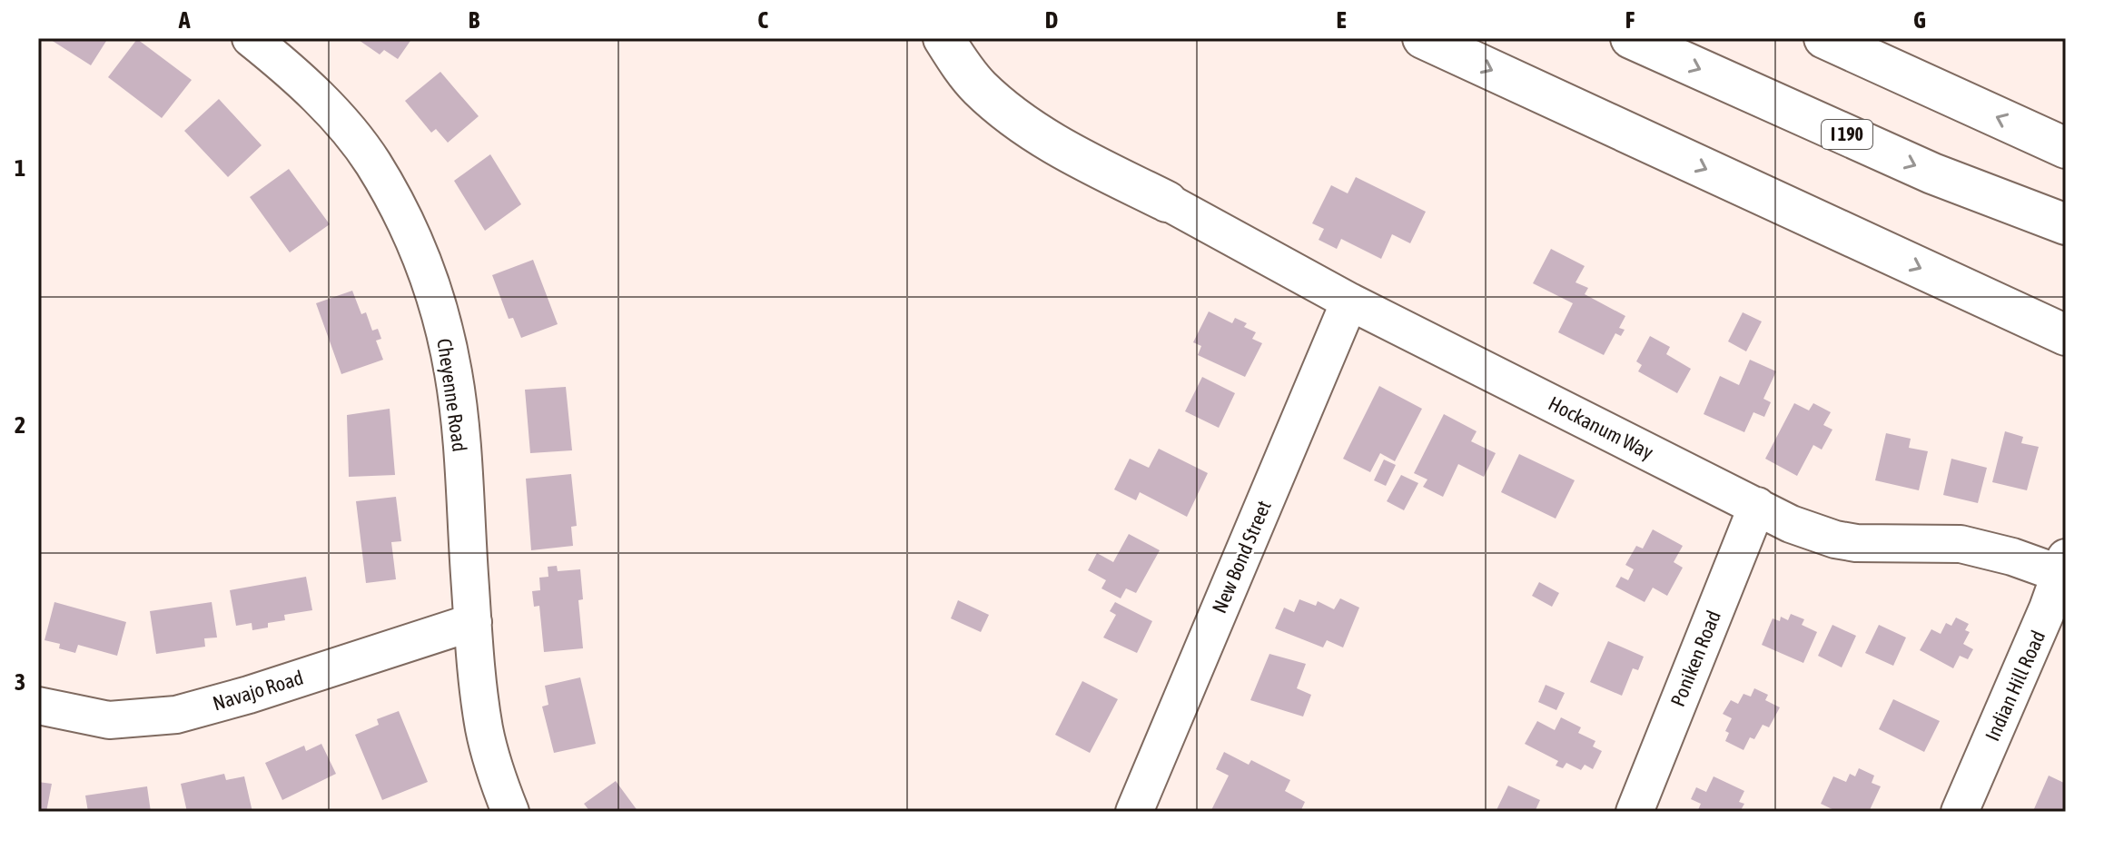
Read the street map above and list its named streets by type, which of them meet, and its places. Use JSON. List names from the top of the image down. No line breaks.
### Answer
{"streets":{"highway":["I 190"],"street":["Cheyenne Road","Hockanum Way","New Bond Street","Poniken Road","Indian Hill Road","Navajo Road"]},"crossings":[["Cheyenne Road","Navajo Road"],["Hockanum Way","New Bond Street"],["Hockanum Way","Poniken Road"],["Hockanum Way","Indian Hill Road"]],"grid":{"columns":["A","B","C","D","E","F","G"],"rows":["1","2","3"]}}
